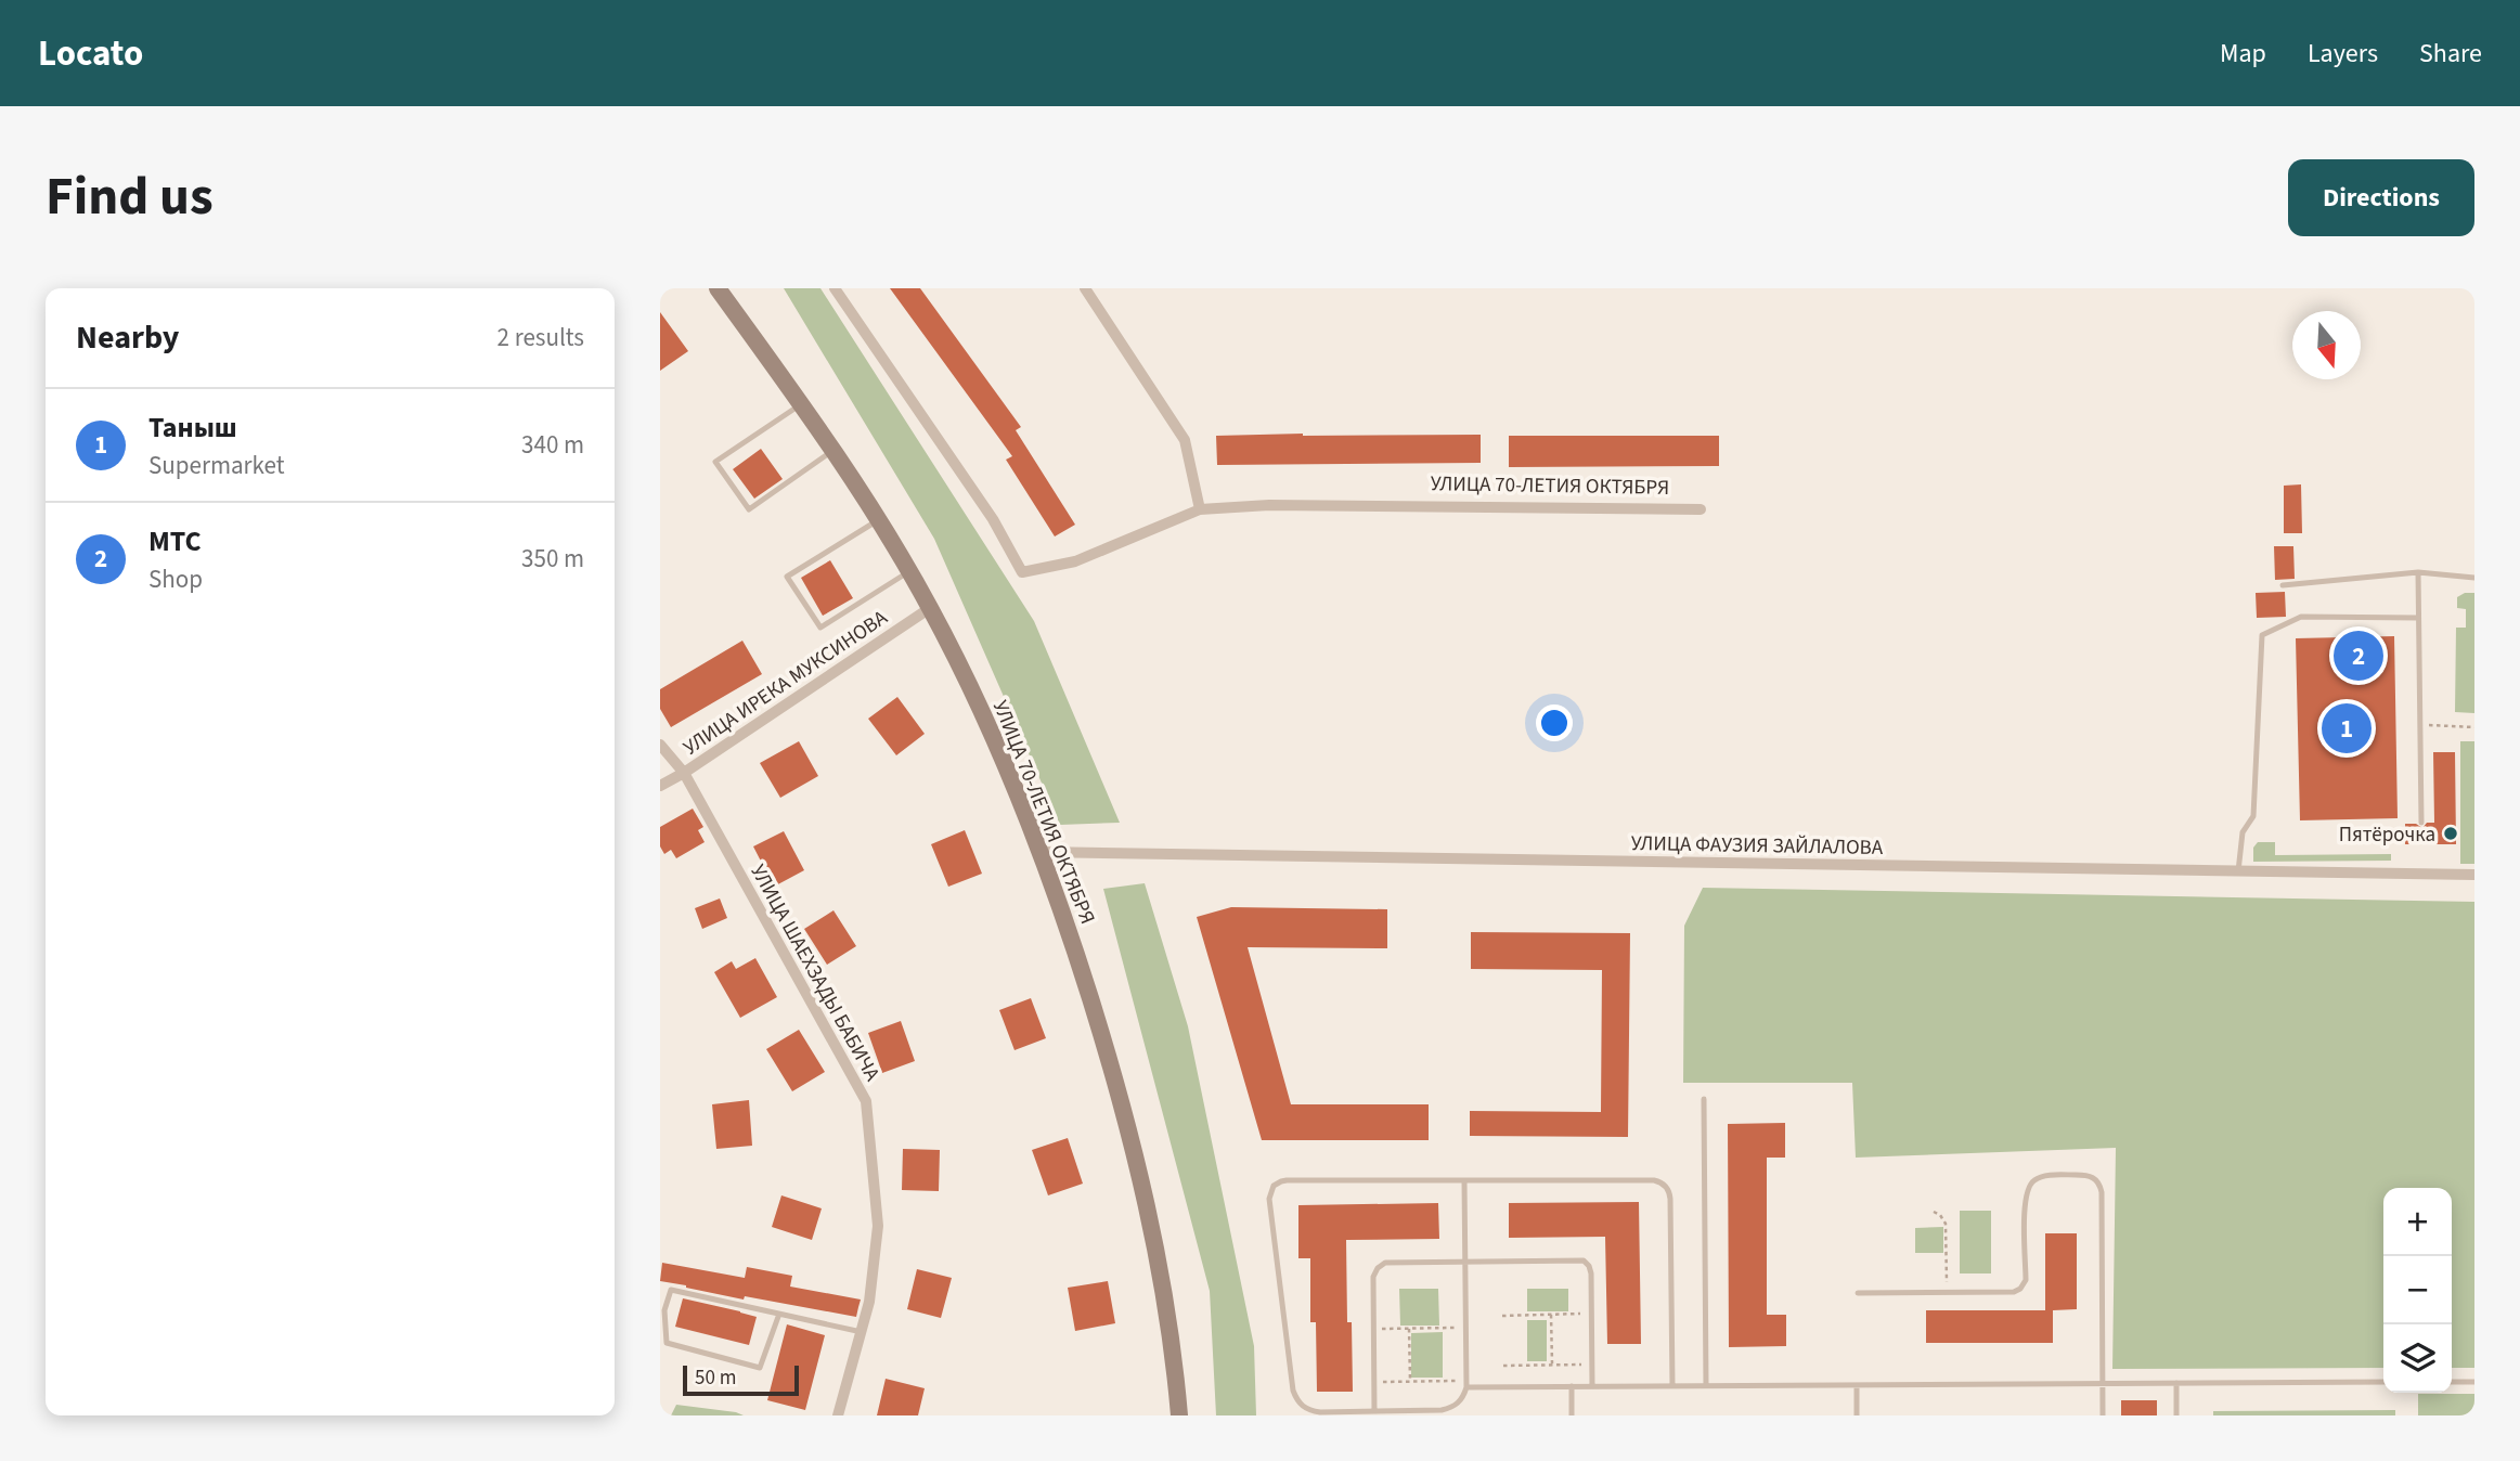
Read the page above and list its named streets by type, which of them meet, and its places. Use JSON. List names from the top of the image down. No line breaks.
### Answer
{"streets":{"main road":["УЛИЦА 70-ЛЕТИЯ ОКТЯБРЯ"],"street":["УЛИЦА ИРЕКА МУКСИНОВА","УЛИЦА ФАУЗИЯ ЗАЙЛАЛОВА","УЛИЦА ШАЕХЗАДЫ БАБИЧА"]},"crossings":[["УЛИЦА 70-ЛЕТИЯ ОКТЯБРЯ","УЛИЦА ИРЕКА МУКСИНОВА"],["УЛИЦА 70-ЛЕТИЯ ОКТЯБРЯ","УЛИЦА ФАУЗИЯ ЗАЙЛАЛОВА"],["УЛИЦА ИРЕКА МУКСИНОВА","УЛИЦА ШАЕХЗАДЫ БАБИЧА"]],"places":["Пятёрочка"],"scale_bar":"50 m","north":"bottom","page":{"header":"Locato","nav":["Map","Layers","Share"],"title":"Find us","buttons":"Directions","heading":["Nearby","2 results"],"list":[{"mark":"1","name":"Таныш","note":"Supermarket","value":"340 m"},{"mark":"2","name":"МТС","note":"Shop","value":"350 m"}],"pins":["2","1"],"map_buttons":["+","−"],"scale":"50 m"}}
